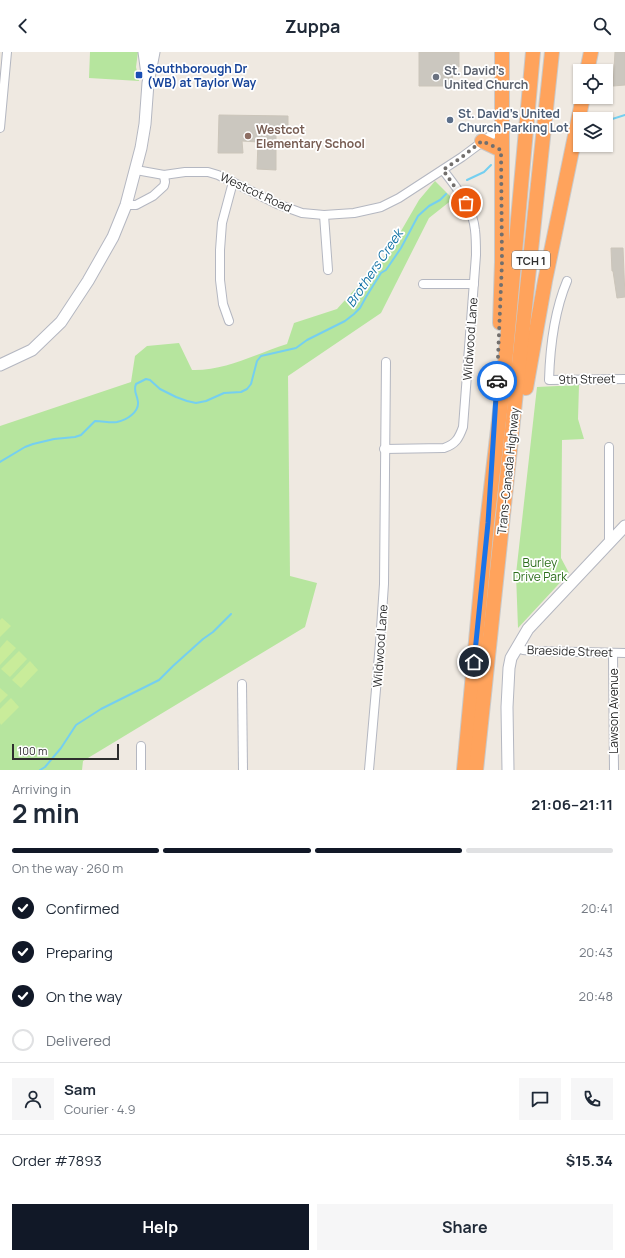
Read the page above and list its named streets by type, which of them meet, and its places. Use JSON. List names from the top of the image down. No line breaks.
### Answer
{"streets":{"highway":["TCH 1","Trans-Canada Highway"],"street":["Westcot Road","Wildwood Lane","9th Street","Braeside Street","Lawson Avenue"]},"crossings":[["Westcot Road","Wildwood Lane"],["Braeside Street","Lawson Avenue"]],"water":["Brothers Creek"],"parks":["Burley Drive Park"],"places":{"transit":["Southborough Dr (WB) at Taylor Way"],"other":["St. David’s United Church","St. David’s United Church Parking Lot","Westcot Elementary School"]},"scale_bar":"100 m","page":{"header":"Zuppa","scale":"100 m","heading":["2 min","Arriving in","21:06–21:11"],"panel":["Sam","Courier · 4.9","Order #7893","$15.34"],"bar":"On the way · 260 m","list":[["Confirmed","20:41"],["Preparing","20:43"],["On the way","20:48"],"Delivered"],"buttons":["Help","Share"]}}
